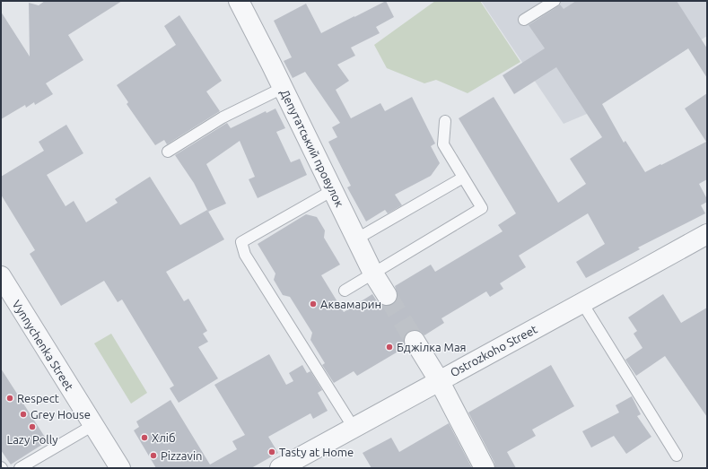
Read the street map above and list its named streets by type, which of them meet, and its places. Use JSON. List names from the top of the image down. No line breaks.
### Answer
{"streets":{"street":["Депутатський провулок","Vynnychenka Street","Ostrozkoho Street"]},"places":["Аквамарин","Бджілка Мая","Respect","Grey House","Lazy Polly","Хліб","Tasty at Home","Pizzavin"]}
